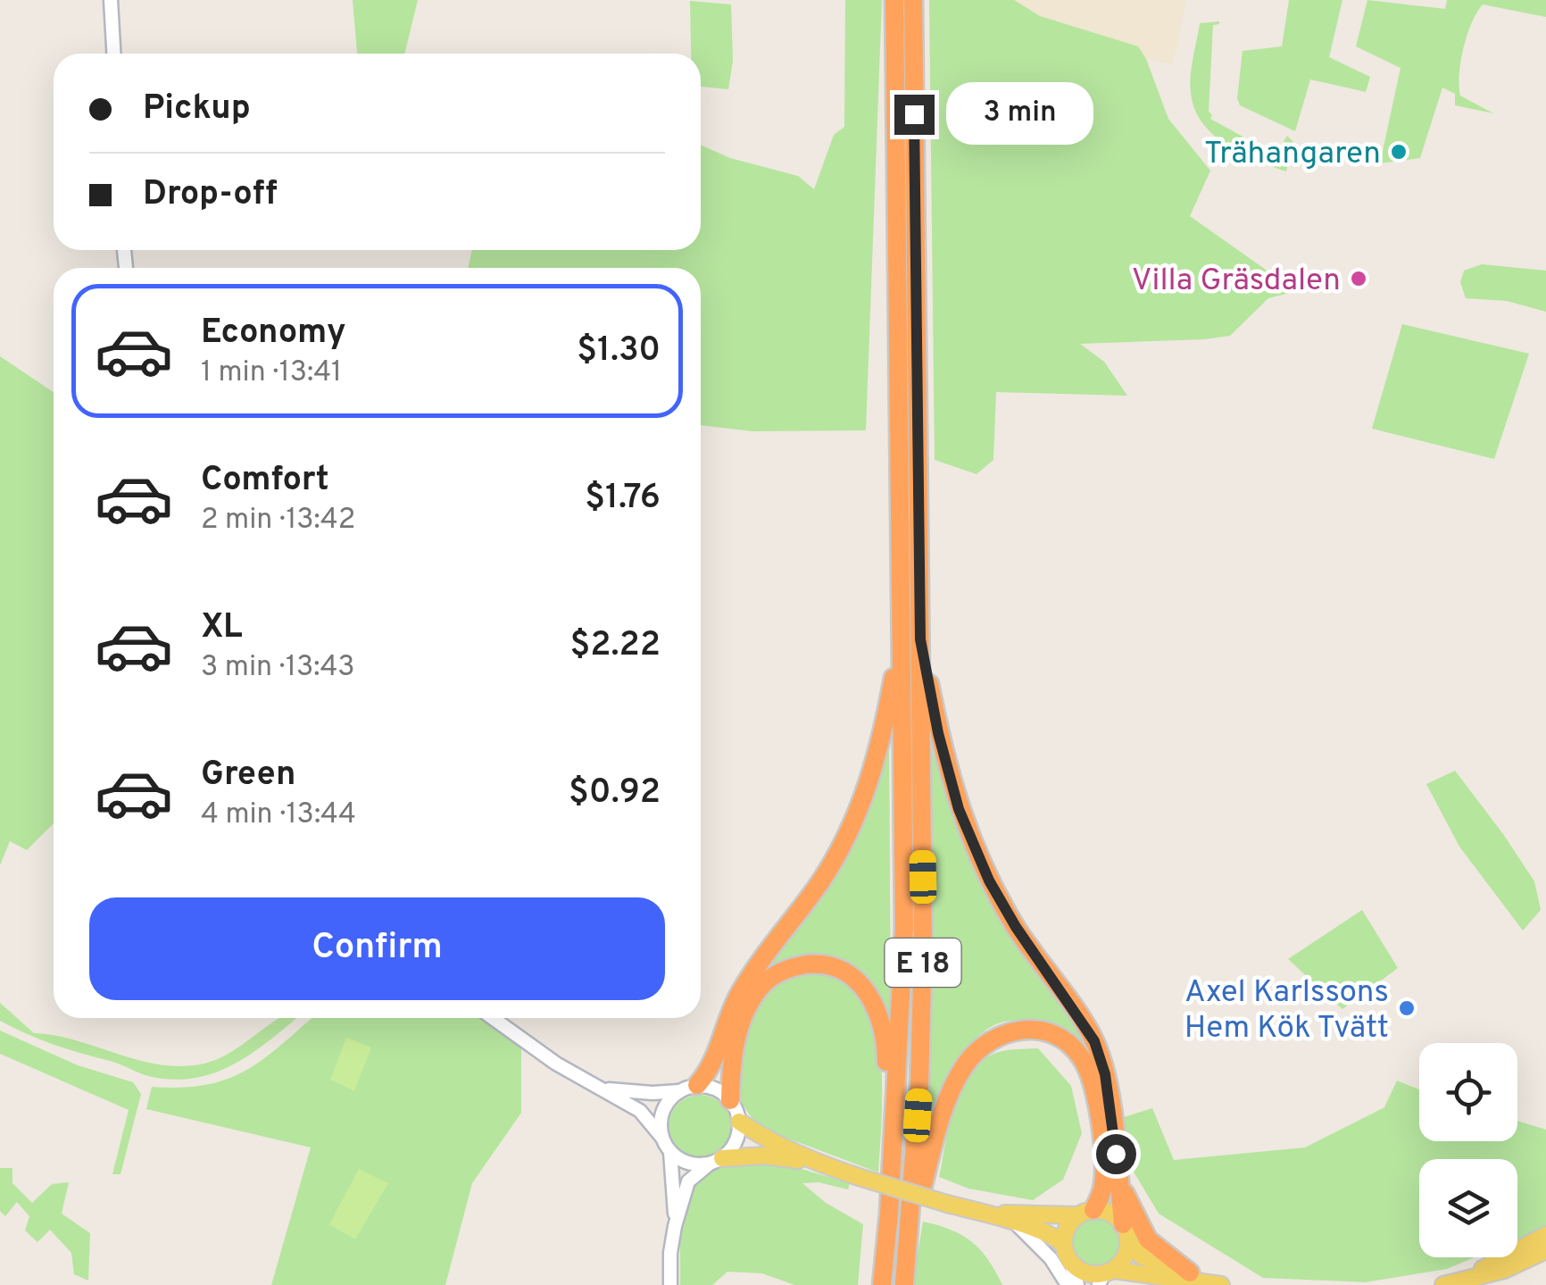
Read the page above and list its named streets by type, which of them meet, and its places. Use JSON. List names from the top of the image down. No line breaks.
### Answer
{"streets":{"highway":["E 18"]},"places":["Trähangaren","Villa Gräsdalen","Axel Karlssons Hem Kök Tvätt"],"page":{"banner":["Pickup","Drop-off"],"bubble":"3 min","list":[{"name":"Economy","note":"1 min · 13:41","value":"$1.30"},{"name":"Comfort","note":"2 min · 13:42","value":"$1.76"},{"name":"XL","note":"3 min · 13:43","value":"$2.22"},{"name":"Green","note":"4 min · 13:44","value":"$0.92"}],"buttons":"Confirm"}}
